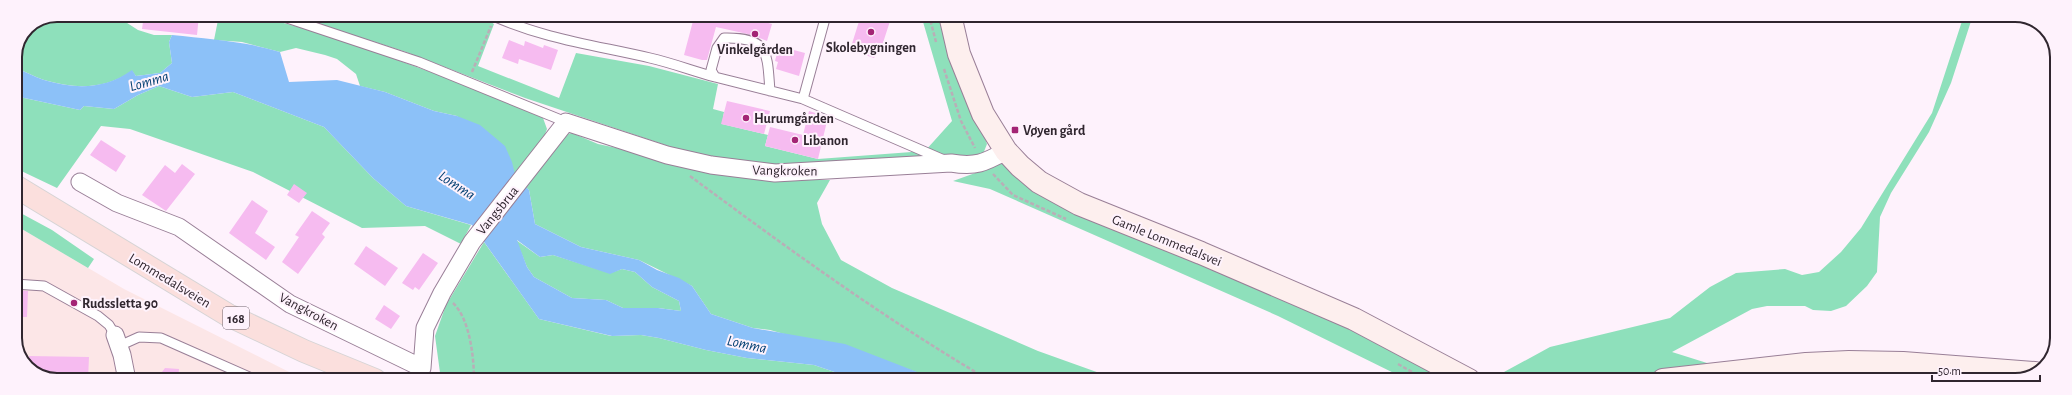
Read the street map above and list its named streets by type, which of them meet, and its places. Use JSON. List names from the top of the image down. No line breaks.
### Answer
{"streets":{"main road":["Lommedalsveien","168"],"street":["Vangkroken","Vangsbrua","Gamle Lommedalsvei"]},"crossings":[["Vangkroken","Vangsbrua"],["Vangkroken","Gamle Lommedalsvei"]],"water":["Lomma"],"places":{"other":["Skolebygningen","Vinkelgården","Hurumgården","Libanon","Rudssletta 90"],"transit":["Vøyen gård"]},"scale_bar":"50 m"}
